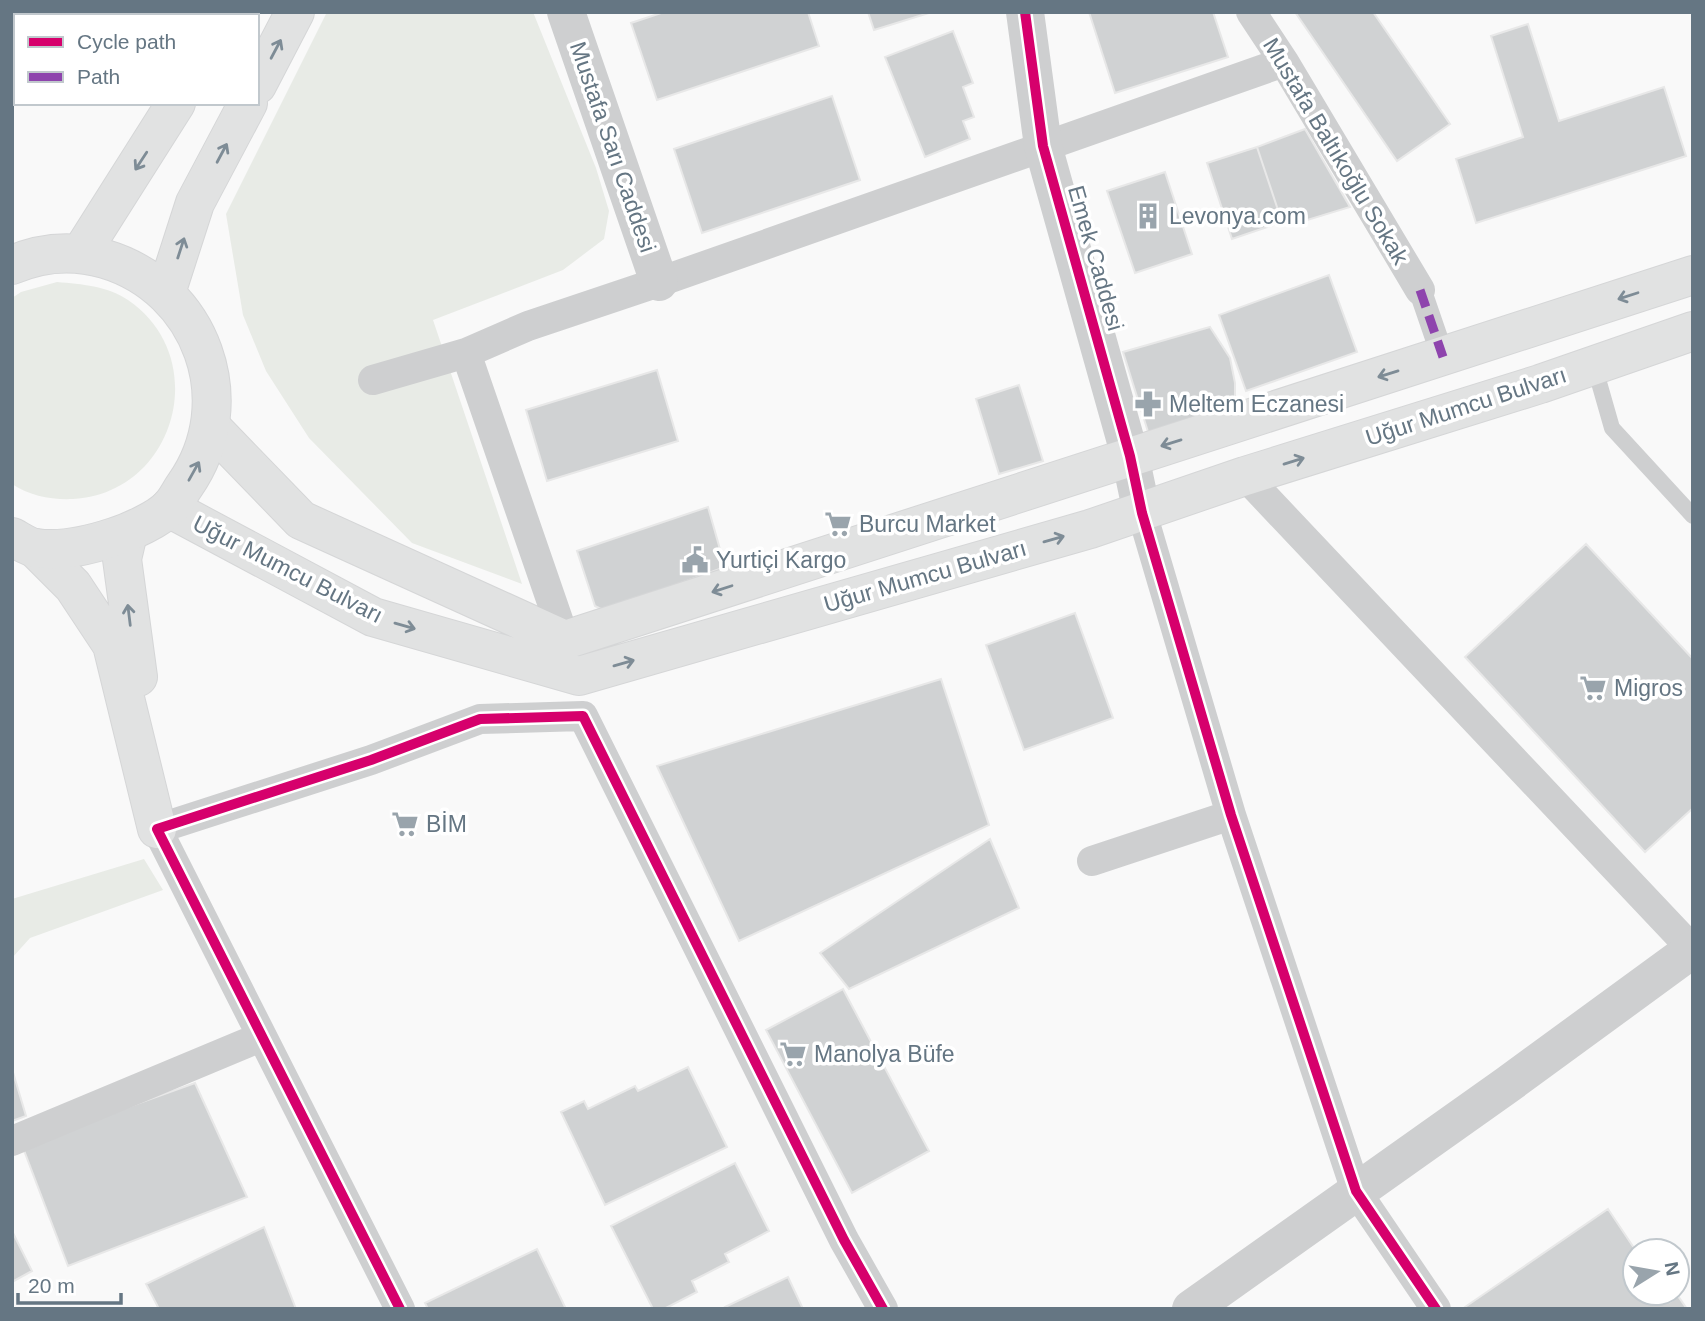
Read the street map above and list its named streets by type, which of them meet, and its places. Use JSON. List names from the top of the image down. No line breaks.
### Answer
{"streets":{"main road":["Uğur Mumcu Bulvarı"],"street":["Mustafa Sarı Caddesi","Mustafa Baltıkoğlu Sokak","Emek Caddesi"]},"crossings":[["Emek Caddesi","Uğur Mumcu Bulvarı"]],"places":{"building":["Levonya.com"],"pharmacy":["Meltem Eczanesi"],"supermarket":["Burcu Market","Migros","BİM","Manolya Büfe"],"public building":["Yurtiçi Kargo"]},"legend":["Cycle path","Path"],"scale_bar":"20 m","north":"right"}
